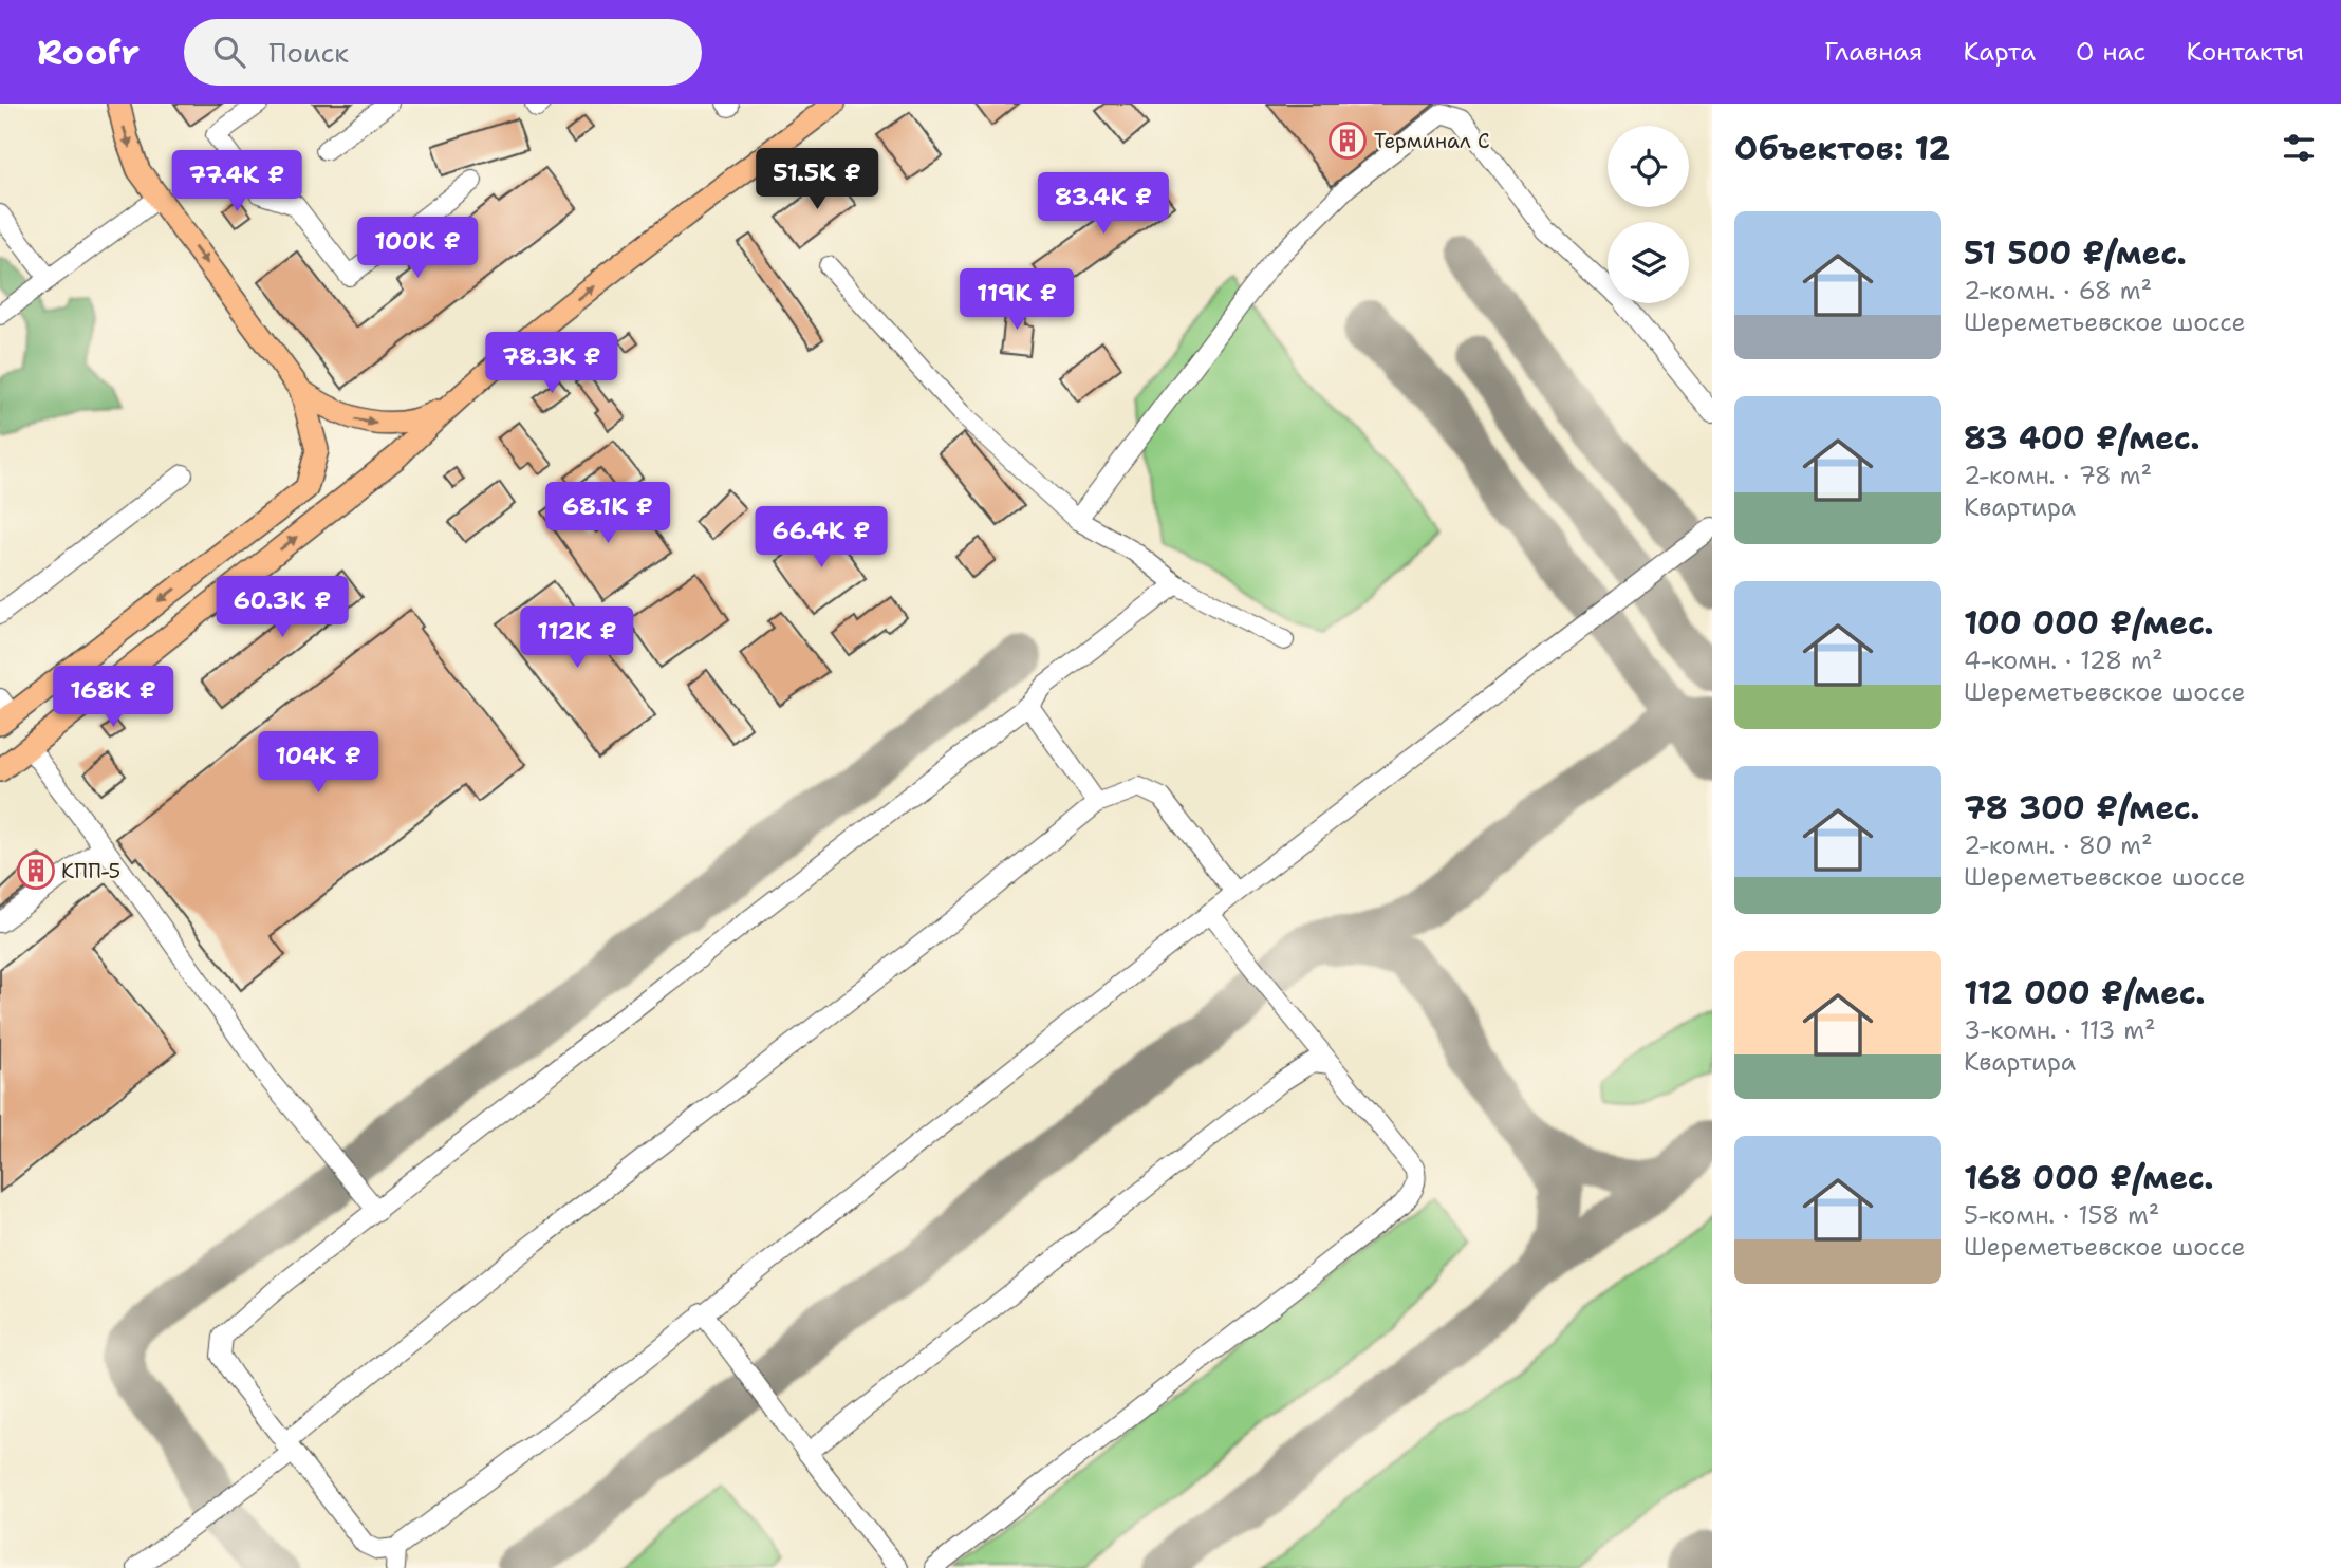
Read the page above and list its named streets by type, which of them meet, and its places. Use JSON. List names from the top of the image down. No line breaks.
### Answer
{"places":{"building":["Терминал C","КПП-5"]},"page":{"header":"Roofr","search":"Поиск","nav":["Главная","Карта","О нас","Контакты"],"heading":"Объектов: 12","price":["51.5K ₽","77.4K ₽","83.4K ₽","100K ₽","119K ₽","78.3K ₽","68.1K ₽","66.4K ₽","60.3K ₽","112K ₽","168K ₽","104K ₽"],"list":[{"name":"51 500 ₽/мес.","note":"2-комн. · 68 m² · Шереметьевское шоссе"},{"name":"83 400 ₽/мес.","note":"2-комн. · 78 m² · Квартира"},{"name":"100 000 ₽/мес.","note":"4-комн. · 128 m² · Шереметьевское шоссе"},{"name":"78 300 ₽/мес.","note":"2-комн. · 80 m² · Шереметьевское шоссе"},{"name":"112 000 ₽/мес.","note":"3-комн. · 113 m² · Квартира"},{"name":"168 000 ₽/мес.","note":"5-комн. · 158 m² · Шереметьевское шоссе"}]}}
